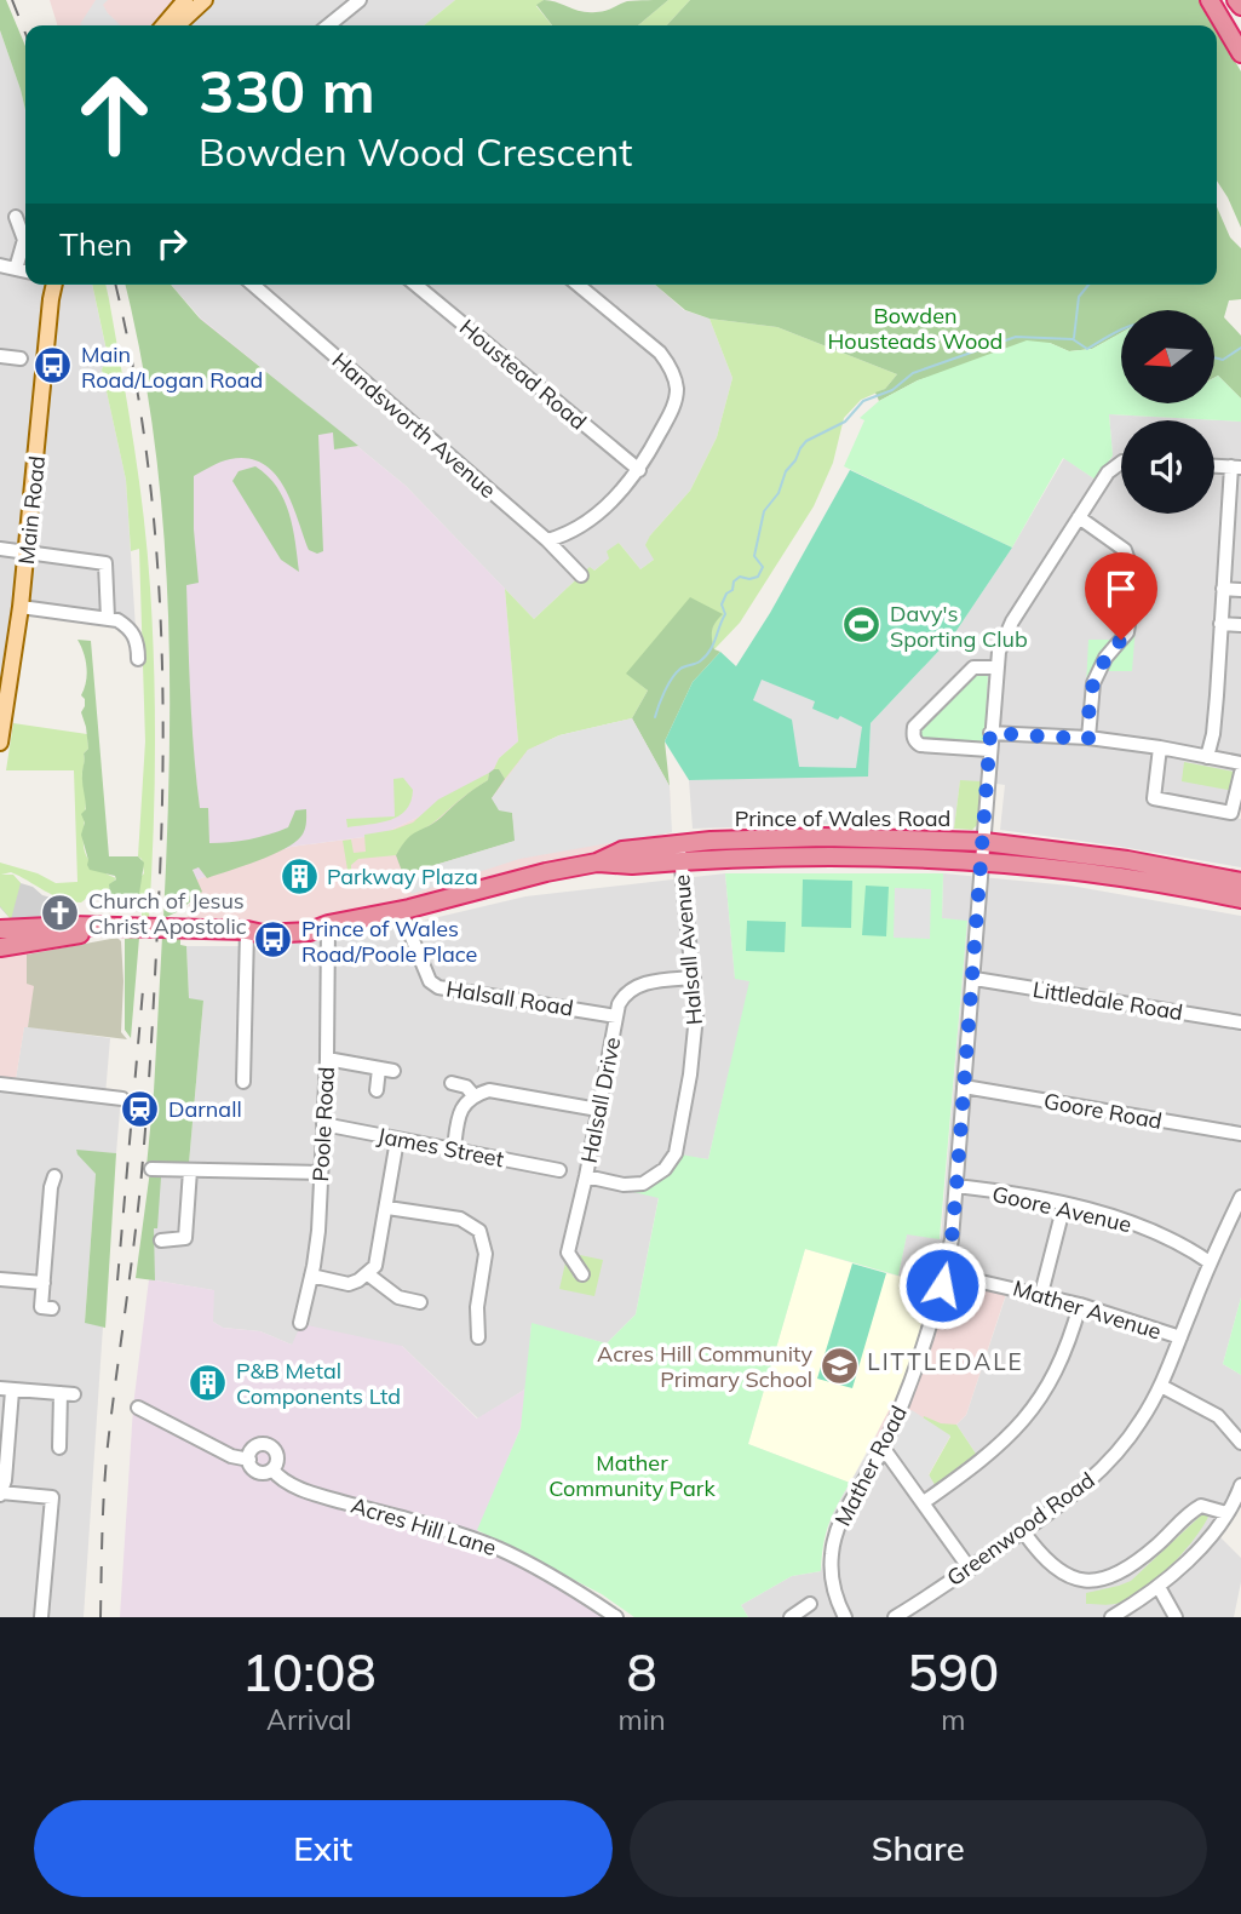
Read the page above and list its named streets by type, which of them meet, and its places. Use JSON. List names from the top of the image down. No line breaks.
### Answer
{"streets":{"highway":["Prince of Wales Road"],"main road":["Main Road"],"street":["Houstead Road","Handsworth Avenue","Halsall Avenue","Halsall Road","Littledale Road","Halsall Drive","Goore Road","Poole Road","James Street","Goore Avenue","Mather Avenue","Mather Road","Acres Hill Lane","Greenwood Road"]},"crossings":[["Prince of Wales Road","Halsall Avenue"],["Prince of Wales Road","Halsall Road"],["Prince of Wales Road","Poole Road"],["Prince of Wales Road","Mather Road"],["Halsall Avenue","Halsall Drive"],["Halsall Road","Halsall Drive"],["Littledale Road","Mather Road"],["Goore Road","Mather Road"],["Poole Road","James Street"],["Goore Avenue","Mather Road"],["Goore Avenue","Greenwood Road"],["Mather Avenue","Mather Road"],["Mather Avenue","Greenwood Road"]],"districts":["LITTLEDALE"],"parks":["Bowden Housteads Wood","Mather Community Park"],"places":{"bus stop":["Main Road/Logan Road","Prince of Wales Road/Poole Place"],"sports":["Davy's Sporting Club"],"building":["Parkway Plaza","P&B Metal Components Ltd"],"church":["Church of Jesus Christ Apostolic"],"station":["Darnall"],"school or university":["Acres Hill Community Primary School"]},"north":"left","page":{"turn":["330 m","Bowden Wood Crescent"],"then":"Then","eta":["10:08","Arrival","8","min","590","m"],"buttons":["Exit","Share"]}}
